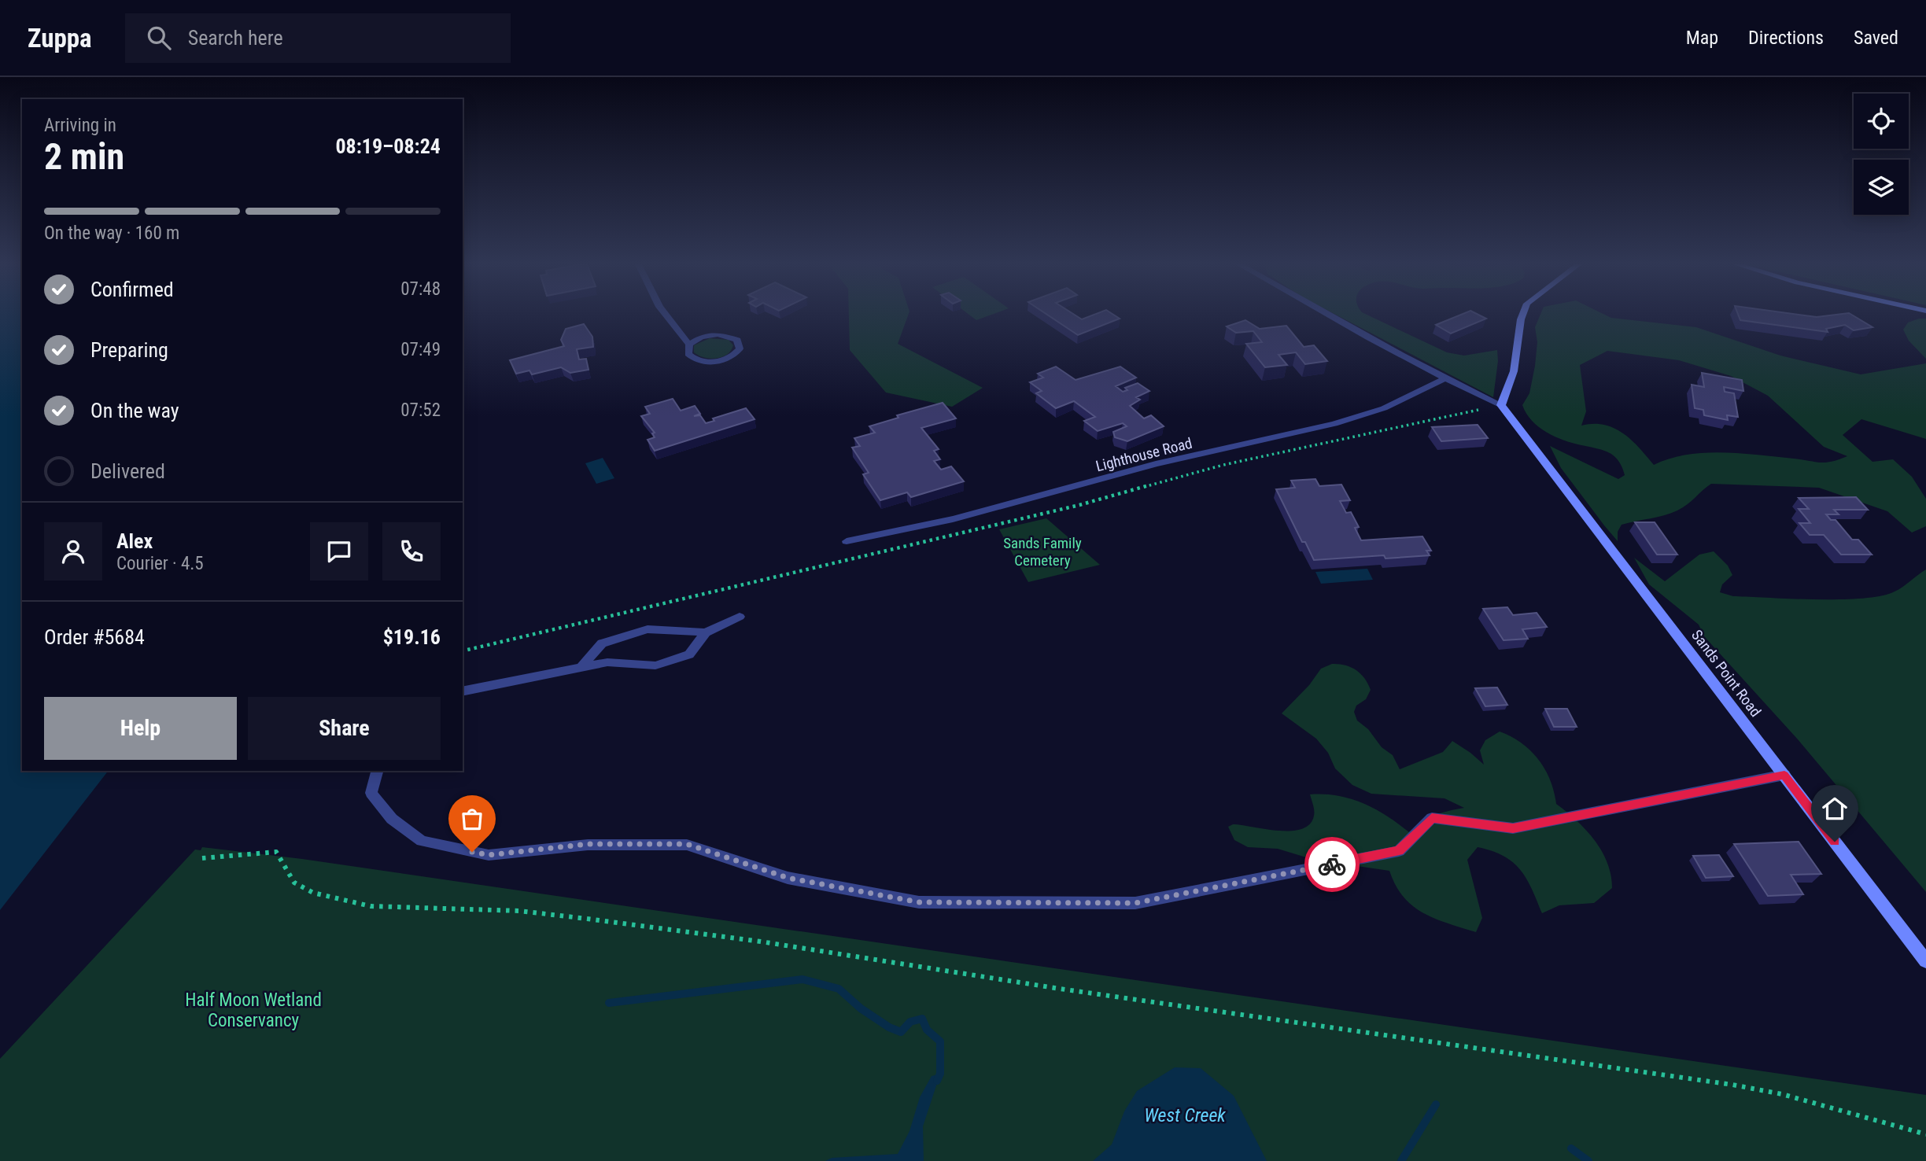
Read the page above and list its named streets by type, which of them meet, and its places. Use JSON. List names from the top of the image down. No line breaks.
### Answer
{"streets":{"main road":["Sands Point Road"],"street":["Lighthouse Road"]},"crossings":[["Lighthouse Road","Sands Point Road"]],"water":["West Creek"],"parks":["Sands Family Cemetery","Half Moon Wetland Conservancy"],"page":{"header":"Zuppa","search":"Search here","nav":["Map","Directions","Saved"],"heading":["2 min","Arriving in","08:19–08:24"],"panel":["Alex","Courier · 4.5","Order #5684","$19.16"],"bar":"On the way · 160 m","list":[["Confirmed","07:48"],["Preparing","07:49"],["On the way","07:52"],"Delivered"],"buttons":["Help","Share"]}}
